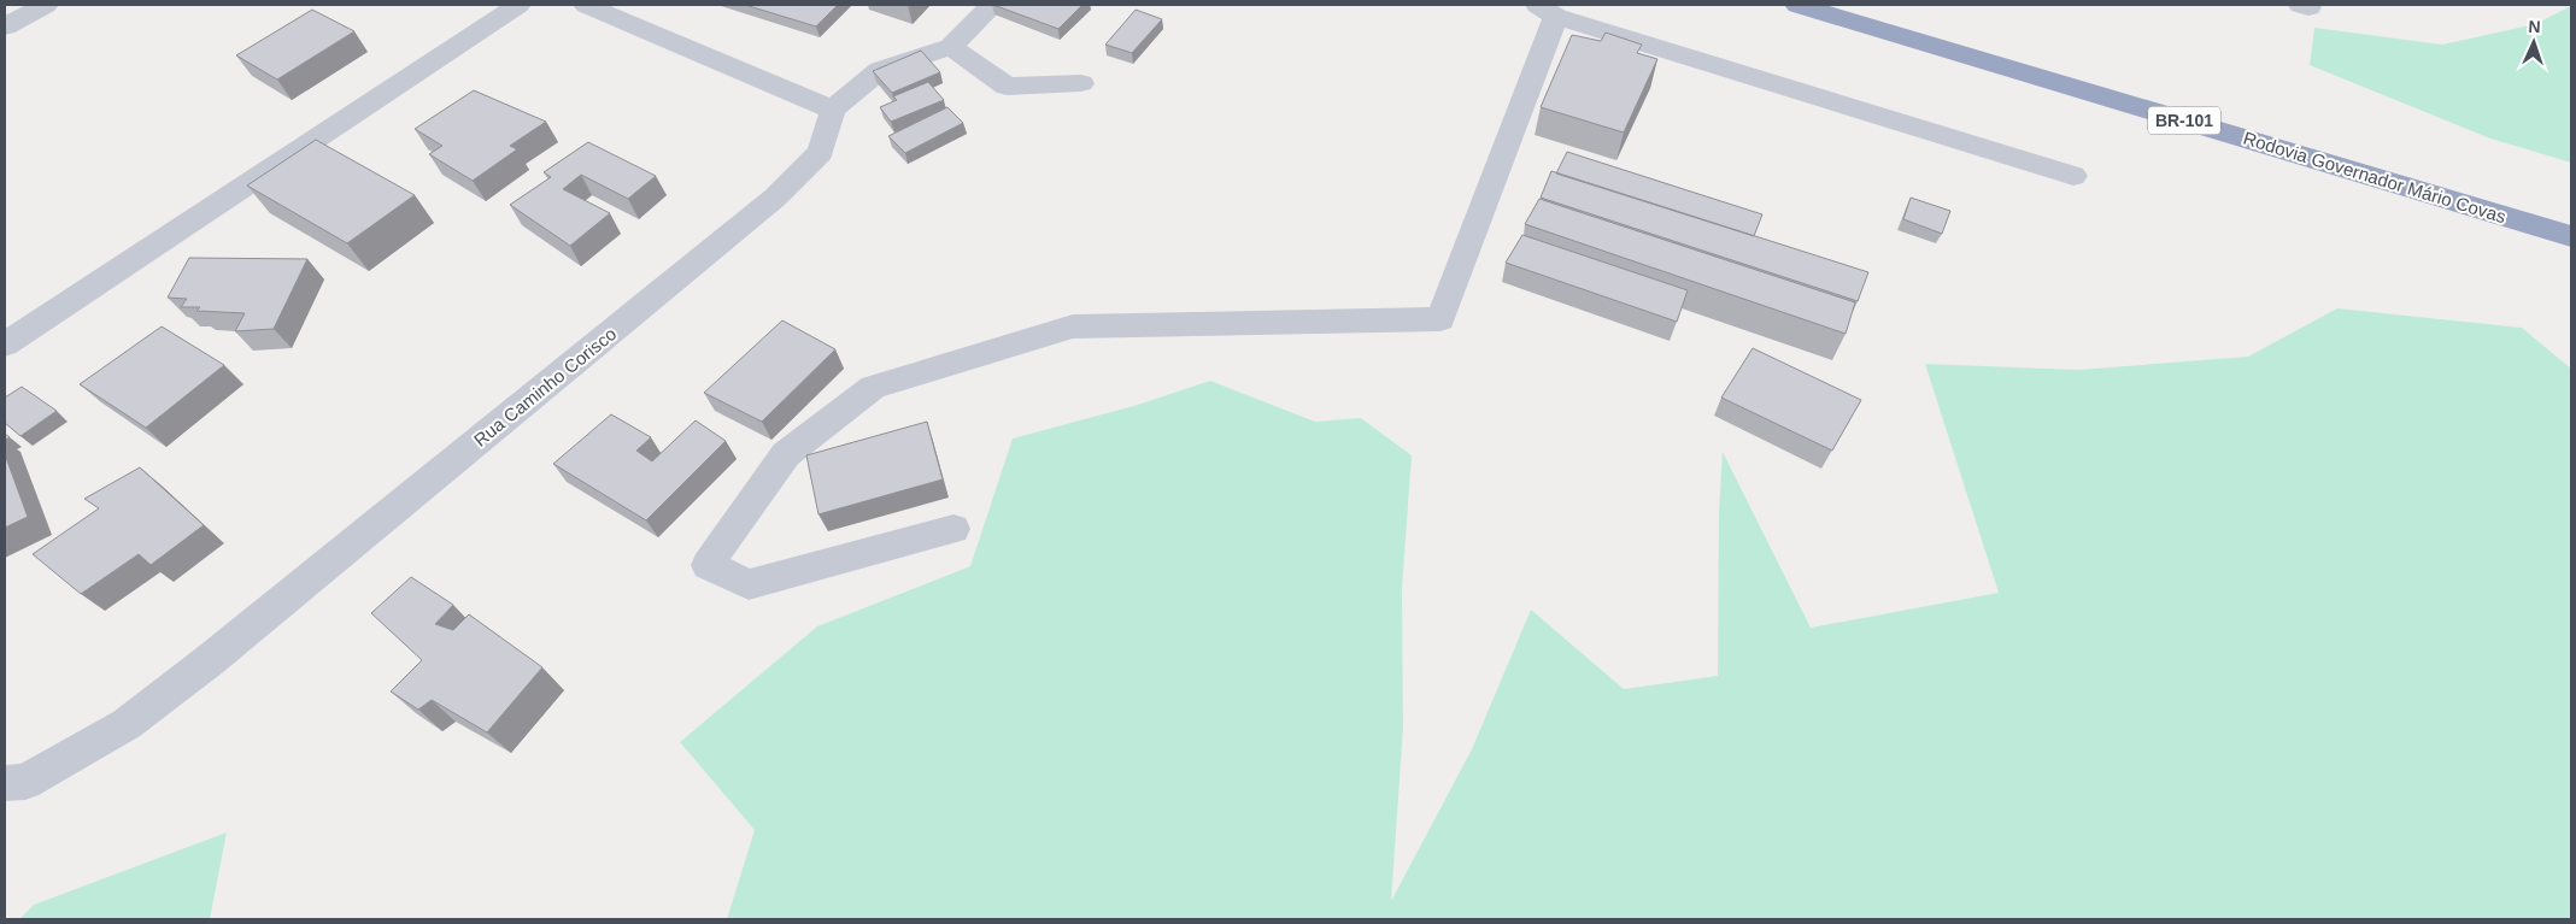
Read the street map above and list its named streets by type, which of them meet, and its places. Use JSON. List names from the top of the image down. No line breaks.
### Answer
{"streets":{"highway":["BR-101","Rodovia Governador Mário Covas"],"street":["Rua Caminho Corisco"]},"north":"top"}
